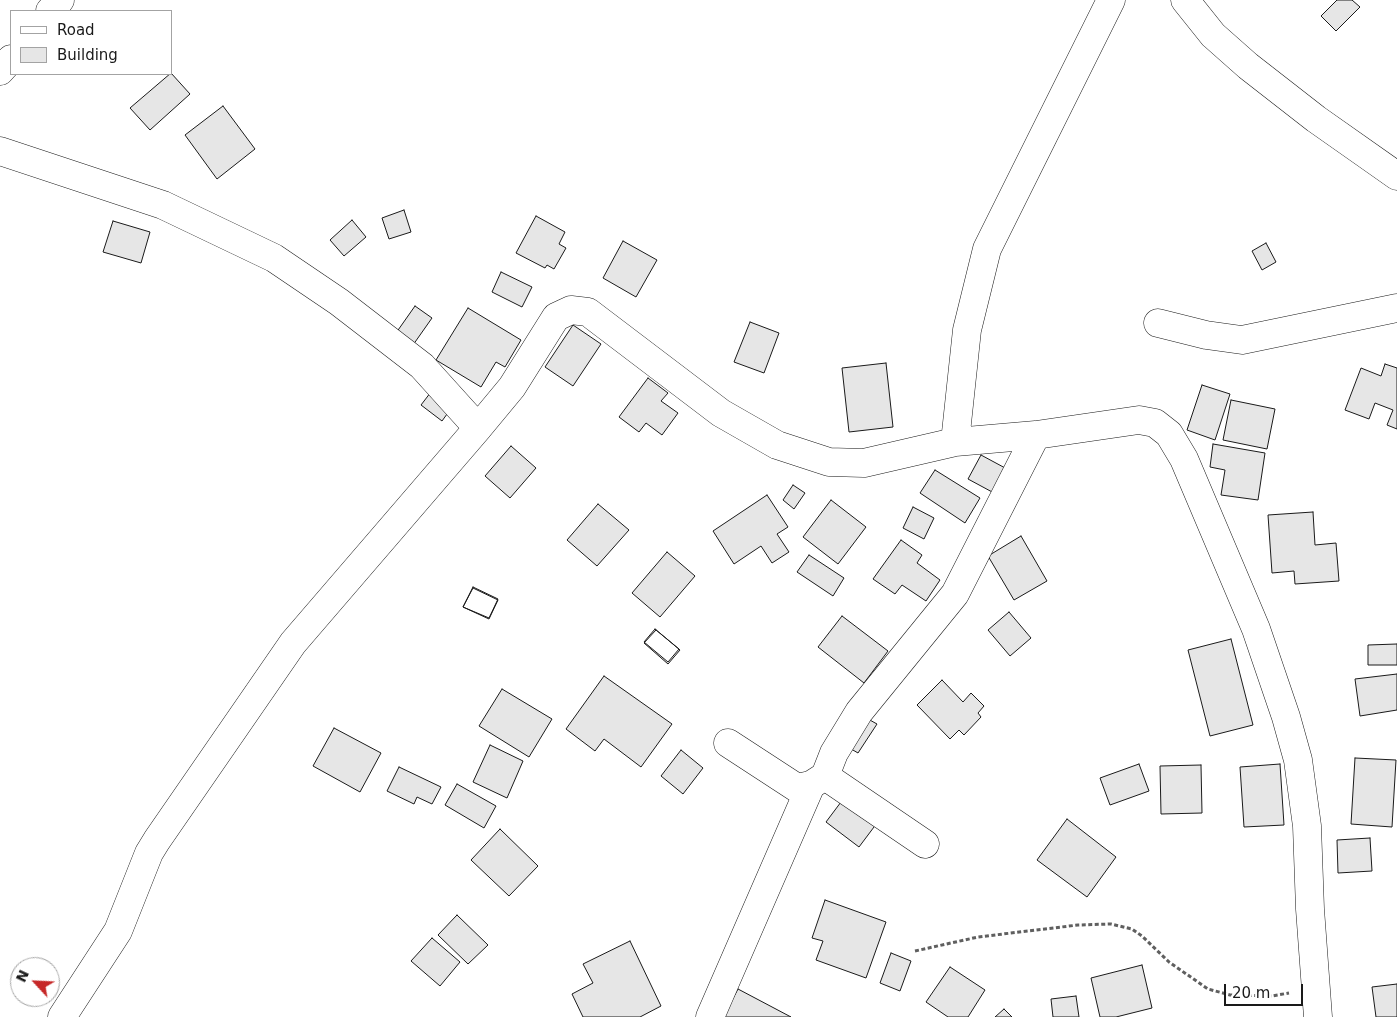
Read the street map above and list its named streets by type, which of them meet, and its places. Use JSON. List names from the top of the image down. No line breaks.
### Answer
{"legend":["Road","Building"],"scale_bar":"20 m","north":"top left"}
